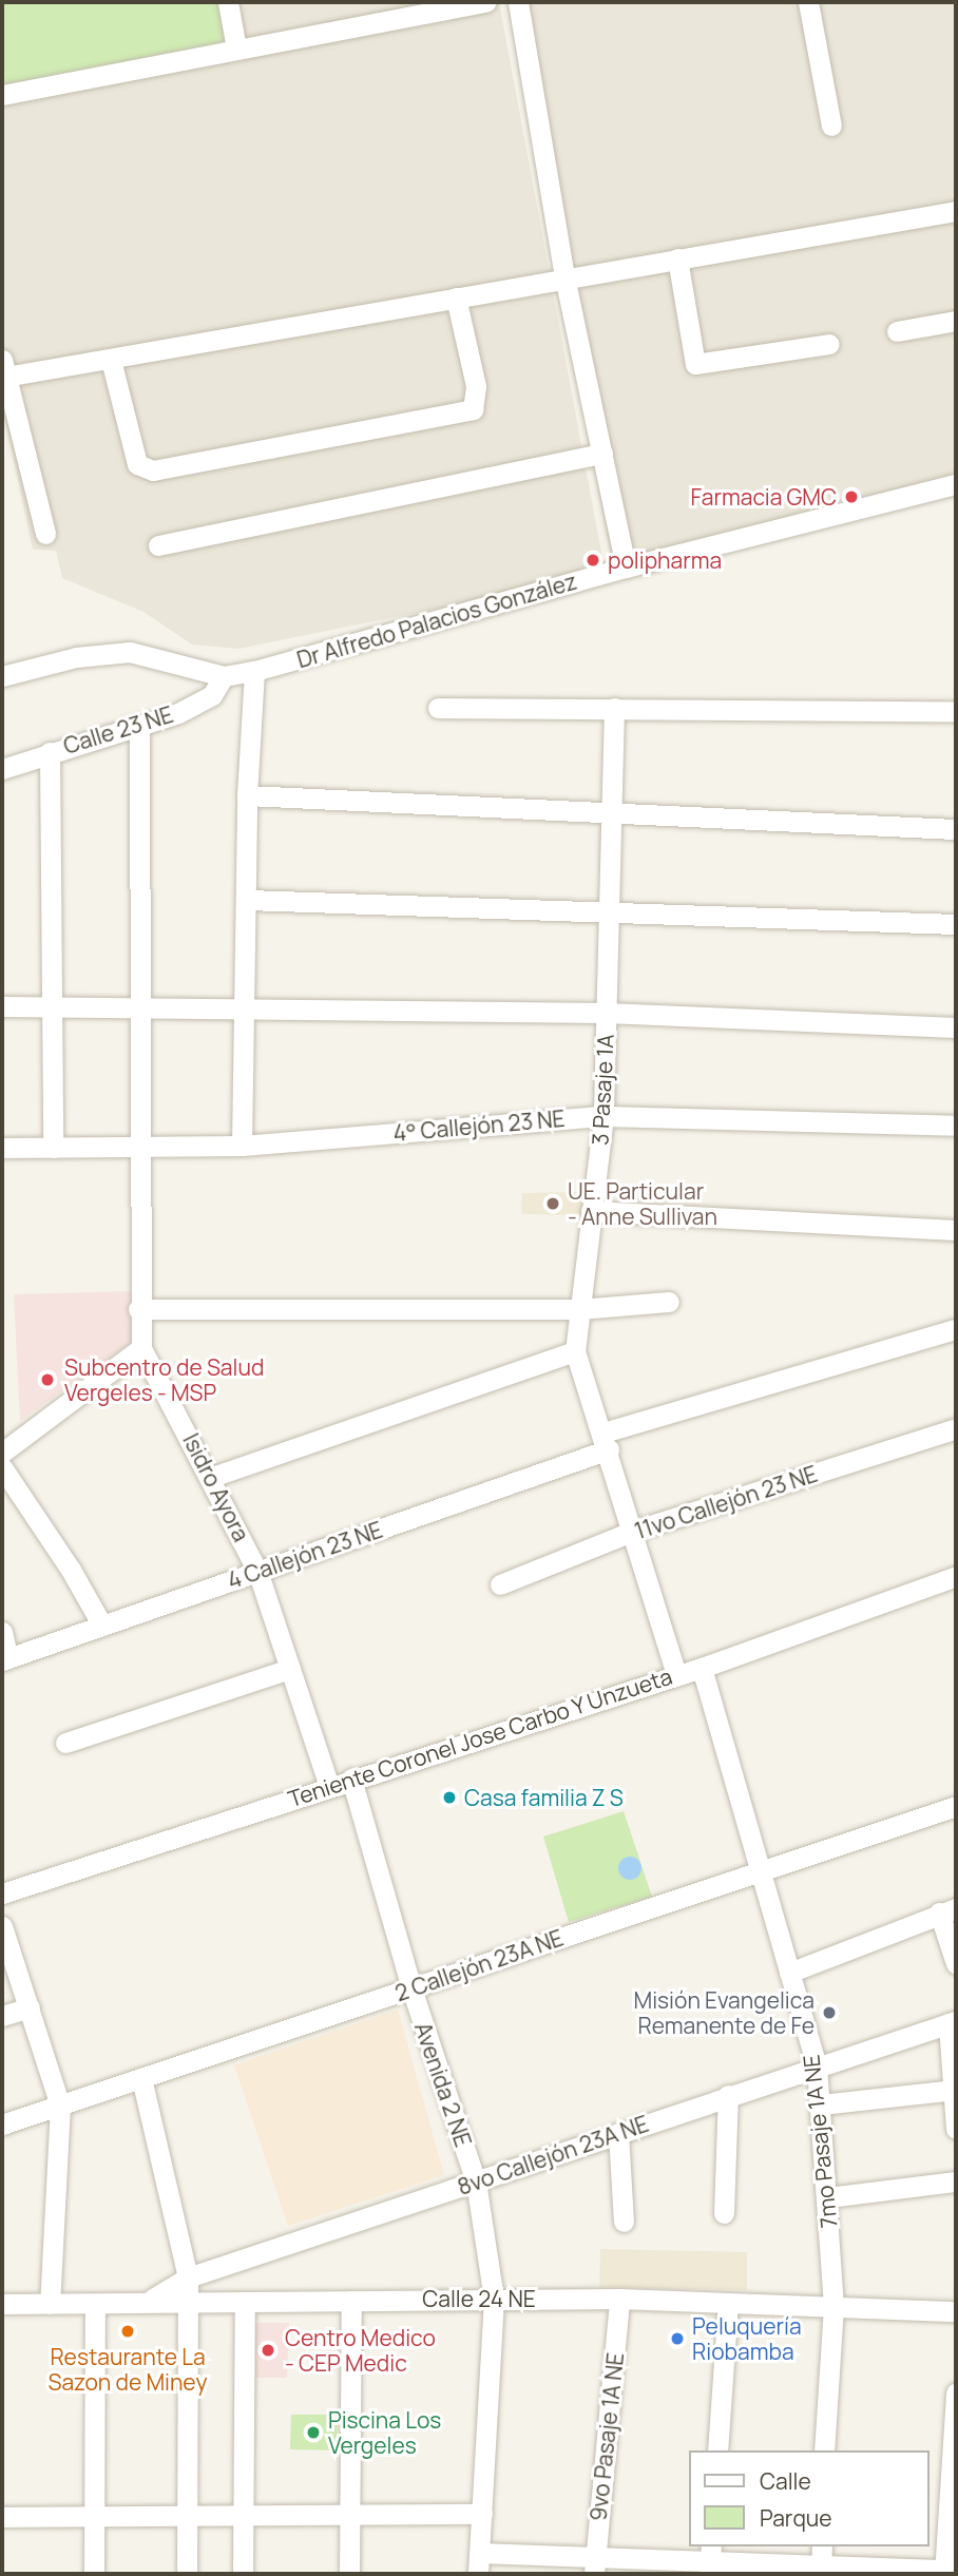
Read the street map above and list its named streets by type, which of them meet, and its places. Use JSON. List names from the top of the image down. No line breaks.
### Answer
{"streets":{"street":["Dr Alfredo Palacios González","Calle 23 NE","3 Pasaje 1A","4° Callejón 23 NE","Isidro Ayora","11vo Callejón 23 NE","4 Callejón 23 NE","Teniente Coronel Jose Carbo Y Unzueta","2 Callejón 23A NE","Avenida 2 NE","7mo Pasaje 1A NE","8vo Callejón 23A NE","Calle 24 NE","9vo Pasaje 1A NE"]},"crossings":[["Dr Alfredo Palacios González","Calle 23 NE"],["Calle 23 NE","Isidro Ayora"],["3 Pasaje 1A","4° Callejón 23 NE"],["3 Pasaje 1A","11vo Callejón 23 NE"],["3 Pasaje 1A","4 Callejón 23 NE"],["3 Pasaje 1A","Teniente Coronel Jose Carbo Y Unzueta"],["4° Callejón 23 NE","Isidro Ayora"],["Isidro Ayora","4 Callejón 23 NE"],["Isidro Ayora","Teniente Coronel Jose Carbo Y Unzueta"],["Teniente Coronel Jose Carbo Y Unzueta","Avenida 2 NE"],["Teniente Coronel Jose Carbo Y Unzueta","7mo Pasaje 1A NE"],["2 Callejón 23A NE","Avenida 2 NE"],["2 Callejón 23A NE","7mo Pasaje 1A NE"],["Avenida 2 NE","8vo Callejón 23A NE"],["Avenida 2 NE","Calle 24 NE"],["7mo Pasaje 1A NE","8vo Callejón 23A NE"],["7mo Pasaje 1A NE","Calle 24 NE"],["8vo Callejón 23A NE","Calle 24 NE"],["Calle 24 NE","9vo Pasaje 1A NE"]],"places":["Farmacia GMC","polipharma","UE. Particular - Anne Sullivan","Subcentro de Salud Vergeles - MSP","Casa familia Z S","Misión Evangelica Remanente de Fe","Restaurante La Sazon de Miney","Peluquería Riobamba","Centro Medico - CEP Medic","Piscina Los Vergeles"],"legend":["Calle","Parque"]}
